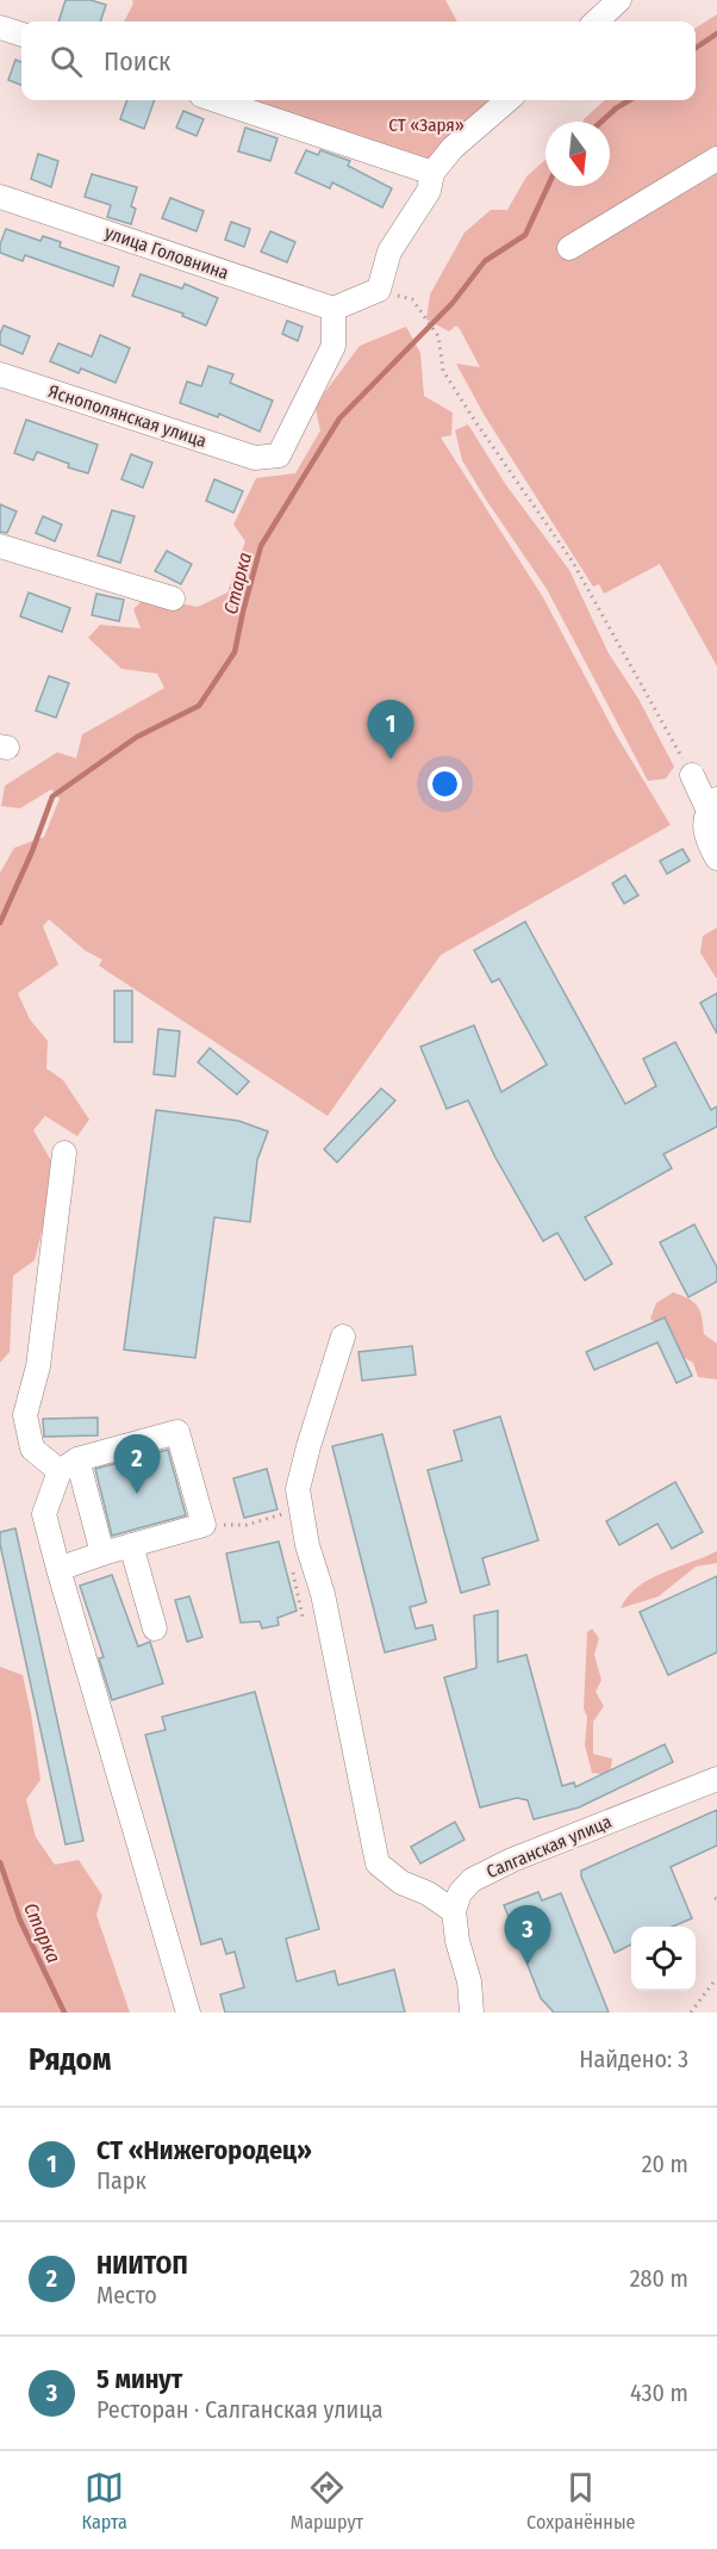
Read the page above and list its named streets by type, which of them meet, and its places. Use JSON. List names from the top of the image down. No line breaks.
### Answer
{"streets":{"street":["улица Головнина","Яснополянская улица","Салганская улица"]},"crossings":[["улица Головнина","Яснополянская улица"]],"water":["Старка"],"parks":["СТ «Заря»"],"north":"bottom","page":{"search":"Поиск","pins":["1","2","3"],"heading":["Рядом","Найдено: 3"],"list":[{"mark":"1","name":"СТ «Нижегородец»","note":"Парк","value":"20 m"},{"mark":"2","name":"НИИТОП","note":"Место","value":"280 m"},{"mark":"3","name":"5 минут","note":"Ресторан · Салганская улица","value":"430 m"}],"nav":["Карта","Маршрут","Сохранённые"]}}
